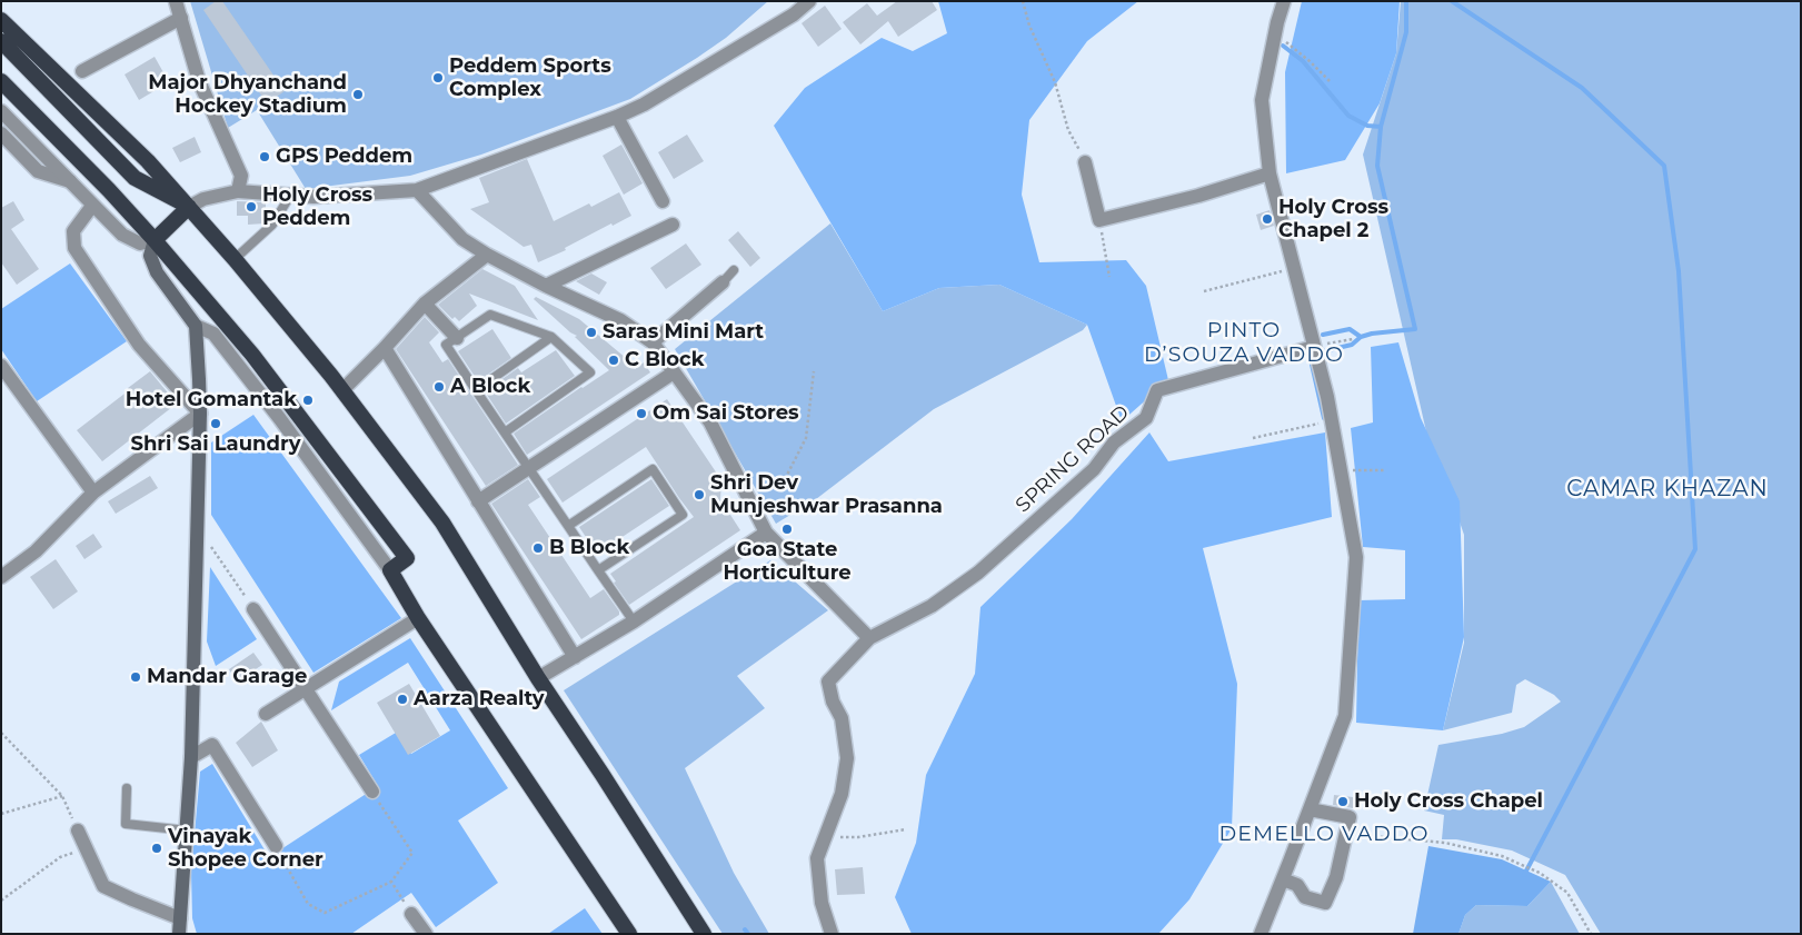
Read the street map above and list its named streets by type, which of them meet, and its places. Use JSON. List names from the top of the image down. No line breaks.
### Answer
{"streets":{"street":["SPRING ROAD"]},"districts":["PINTO D’SOUZA VADDO","CAMAR KHAZAN","DEMELLO VADDO"],"places":["Peddem Sports Complex","Major Dhyanchand Hockey Stadium","GPS Peddem","Holy Cross Peddem","Holy Cross Chapel 2","Saras Mini Mart","C Block","A Block","Hotel Gomantak","Om Sai Stores","Shri Sai Laundry","Shri Dev Munjeshwar Prasanna","Goa State Horticulture","B Block","Mandar Garage","Aarza Realty","Holy Cross Chapel","Vinayak Shopee Corner"]}
